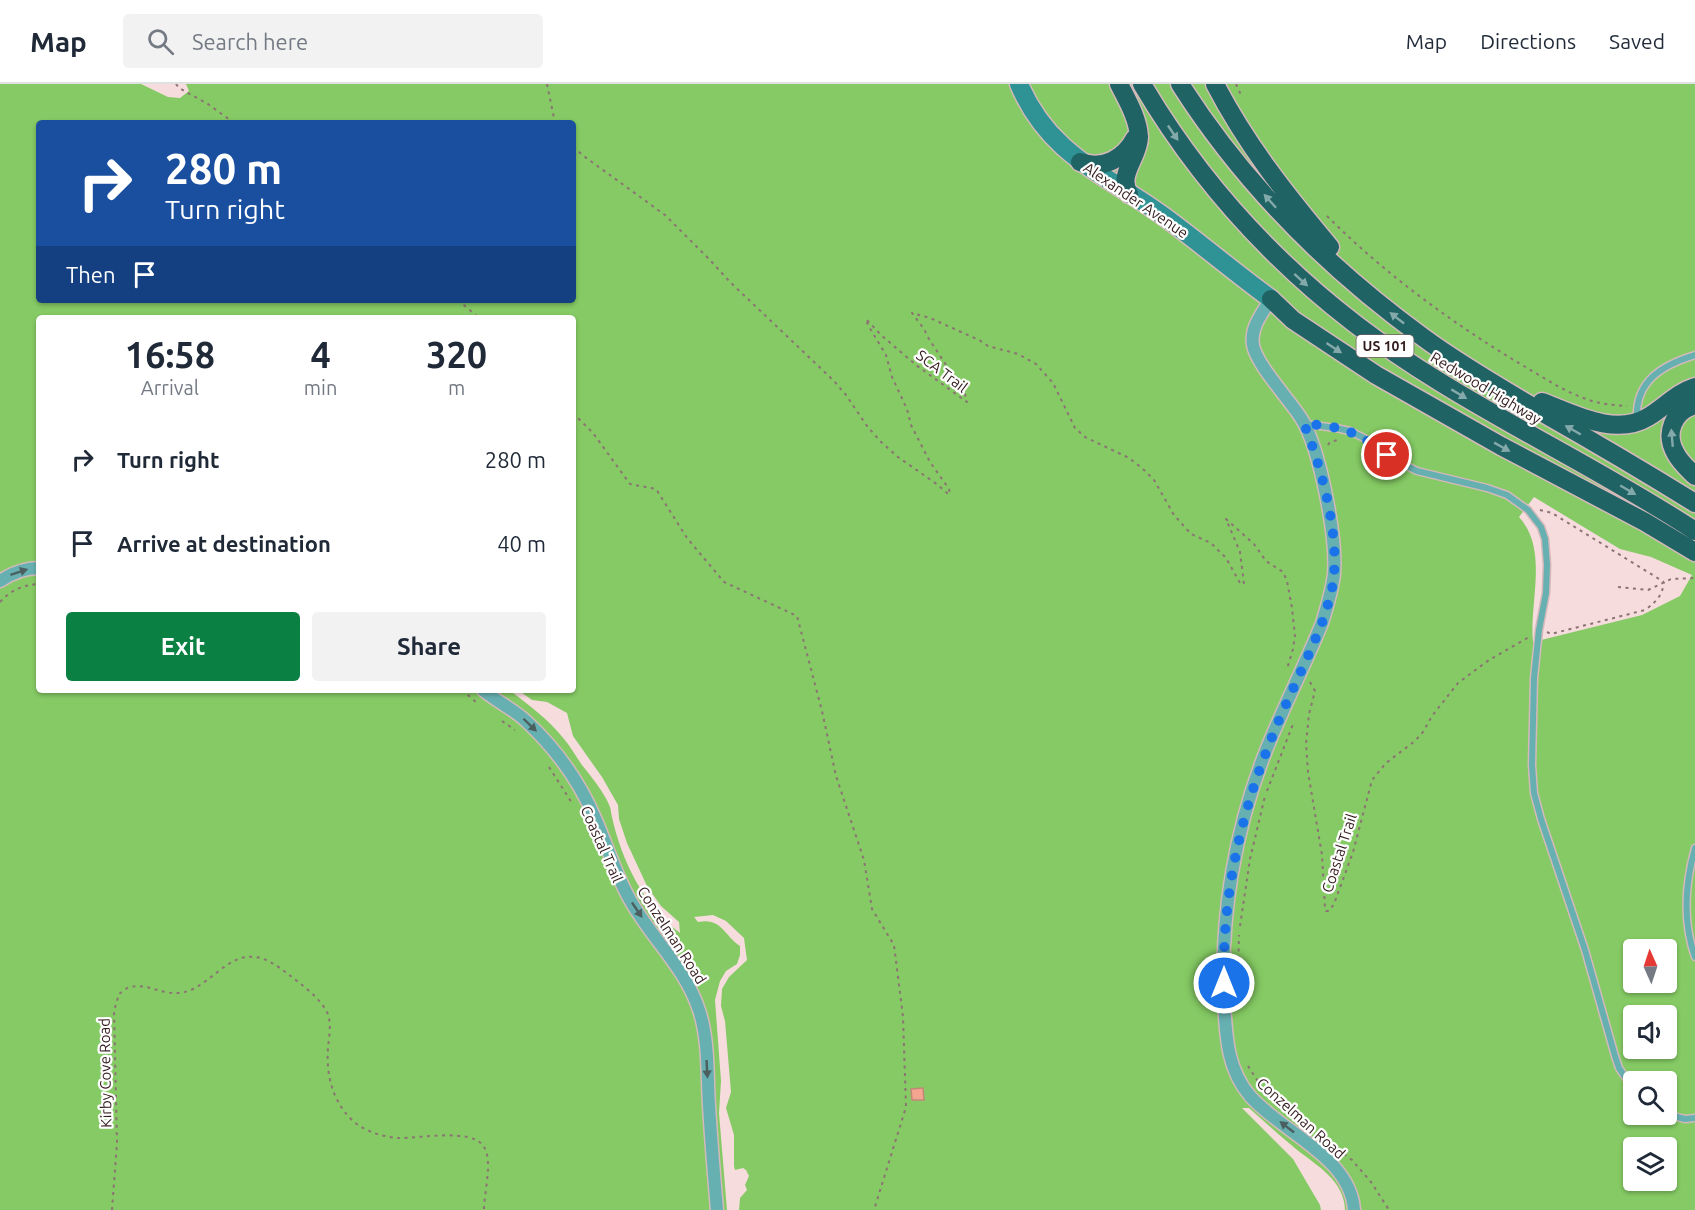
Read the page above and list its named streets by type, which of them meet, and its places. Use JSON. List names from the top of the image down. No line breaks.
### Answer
{"streets":{"highway":["US 101","Redwood Highway"],"main road":["Alexander Avenue"],"street":["Conzelman Road"],"path":["SCA Trail","Coastal Trail","Kirby Cove Road"]},"crossings":[["Alexander Avenue","Conzelman Road"],["Coastal Trail","Conzelman Road"]],"north":"top","page":{"header":"Map","search":"Search here","nav":["Map","Directions","Saved"],"turn":["280 m","Turn right"],"then":"Then","eta":["16:58","Arrival","4","min","320","m"],"list":[{"name":"Turn right","value":"280 m"},{"name":"Arrive at destination","value":"40 m"}],"buttons":["Exit","Share"]}}
